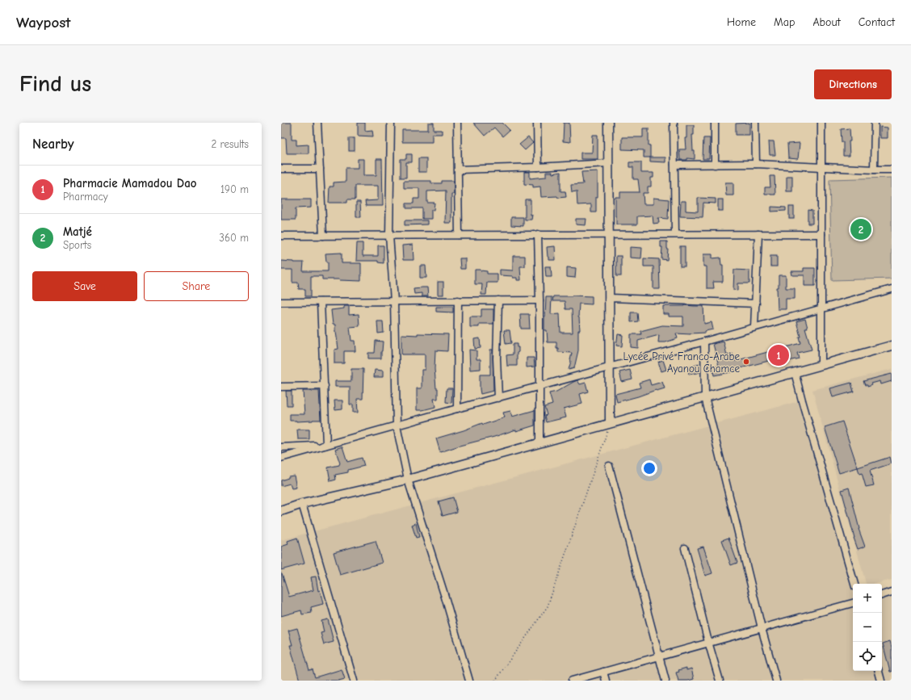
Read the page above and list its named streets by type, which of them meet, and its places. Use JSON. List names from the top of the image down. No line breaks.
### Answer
{"places":["Lycée Privé Franco-Arabe Ayanou Chamce"],"page":{"header":"Waypost","nav":["Home","Map","About","Contact"],"buttons":["Directions",["Save","Share"]],"title":"Find us","heading":["Nearby","2 results"],"list":[{"mark":"1","name":"Pharmacie Mamadou Dao","note":"Pharmacy","value":"190 m"},{"mark":"2","name":"Matjé","note":"Sports","value":"360 m"}],"pins":["2","1"],"map_buttons":["+","−"]}}
